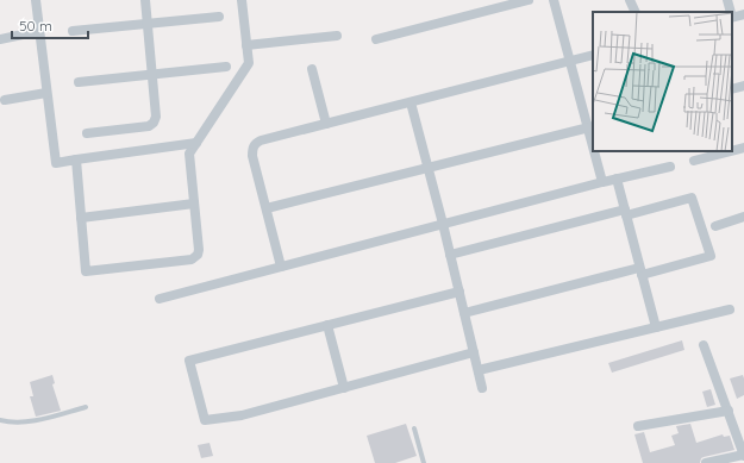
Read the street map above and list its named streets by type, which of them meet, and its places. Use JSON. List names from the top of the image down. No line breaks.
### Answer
{"scale_bar":"50 m"}
